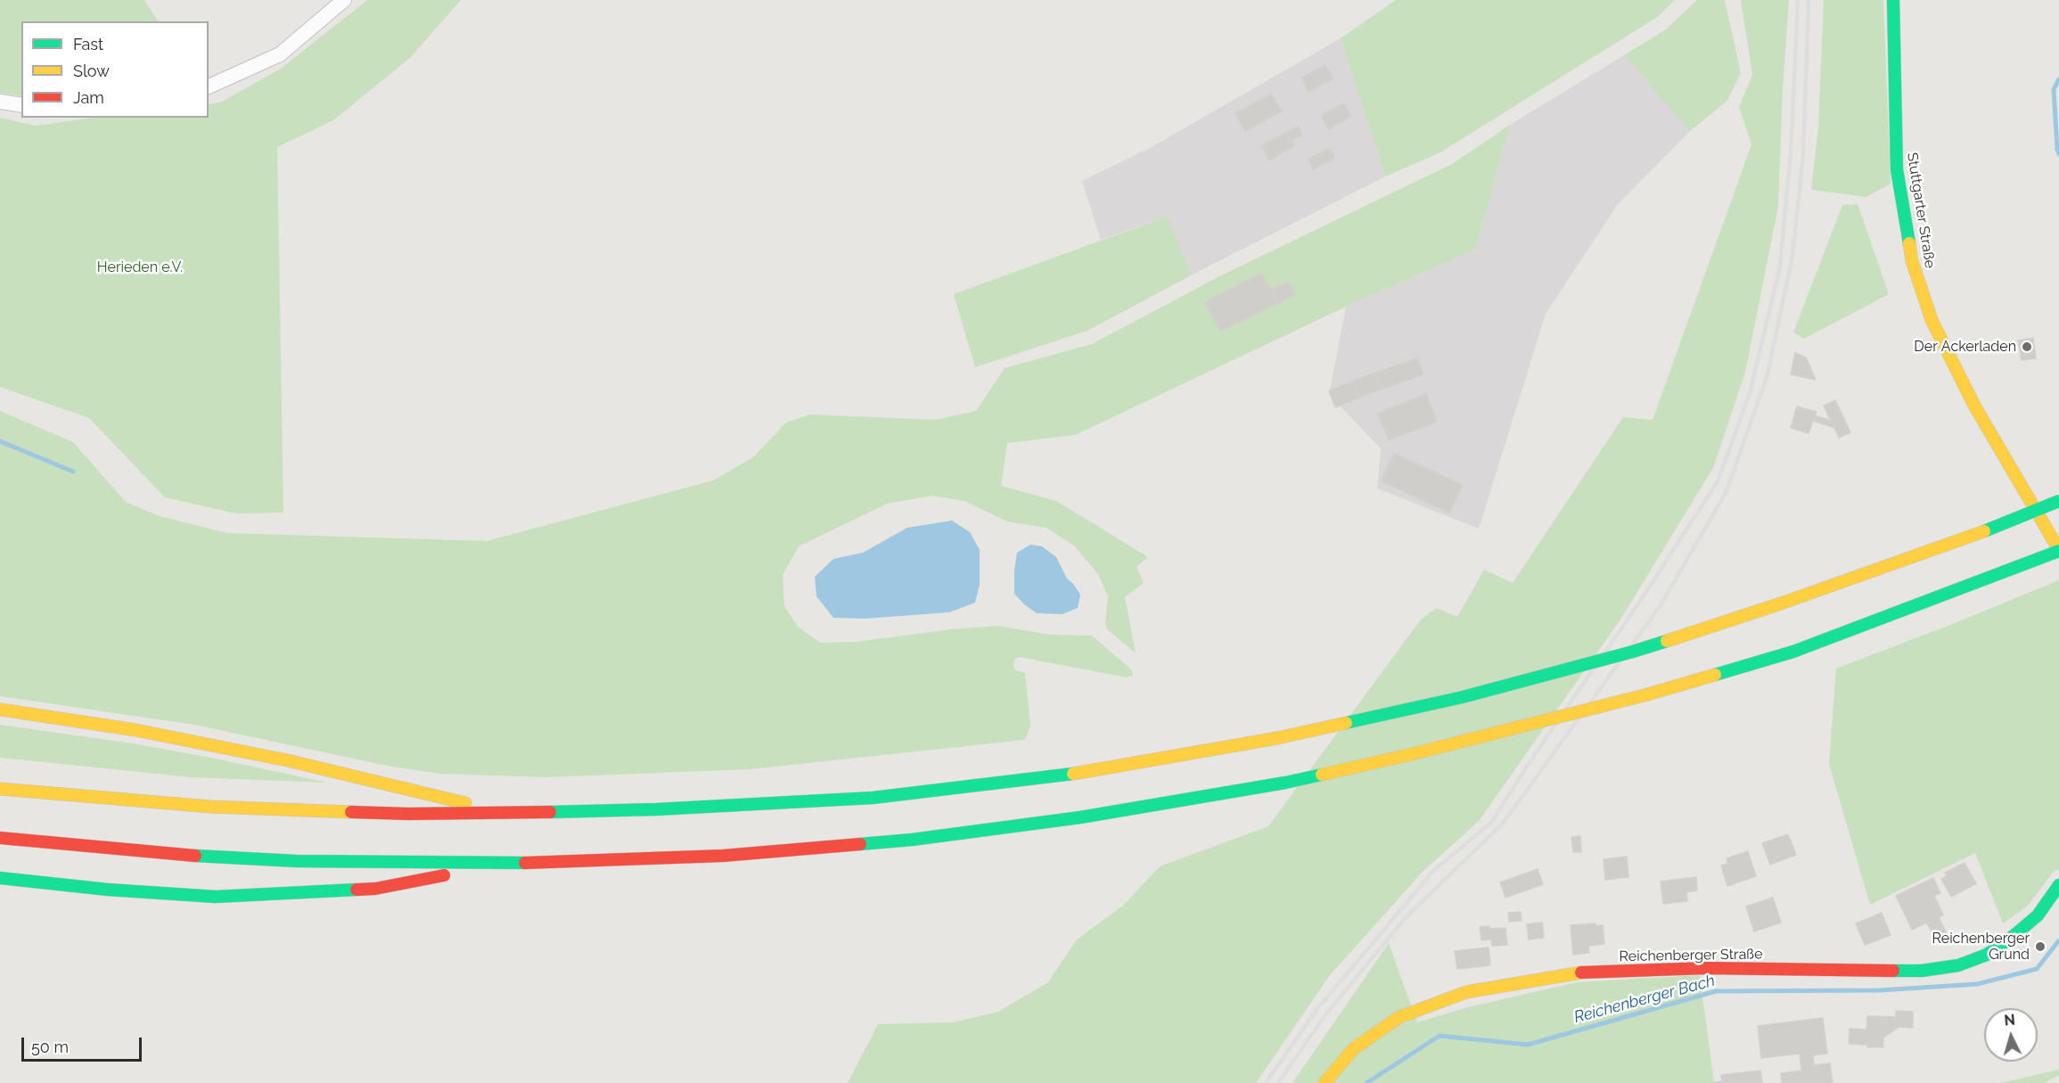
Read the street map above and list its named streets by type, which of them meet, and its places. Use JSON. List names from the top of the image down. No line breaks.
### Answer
{"streets":{"main road":["Stuttgarter Straße","Reichenberger Straße"]},"water":["Reichenberger Bach"],"parks":["Herieden e.V."],"places":["Der Ackerladen","Reichenberger Grund"],"legend":["Fast","Slow","Jam"],"scale_bar":"50 m","north":"top"}
